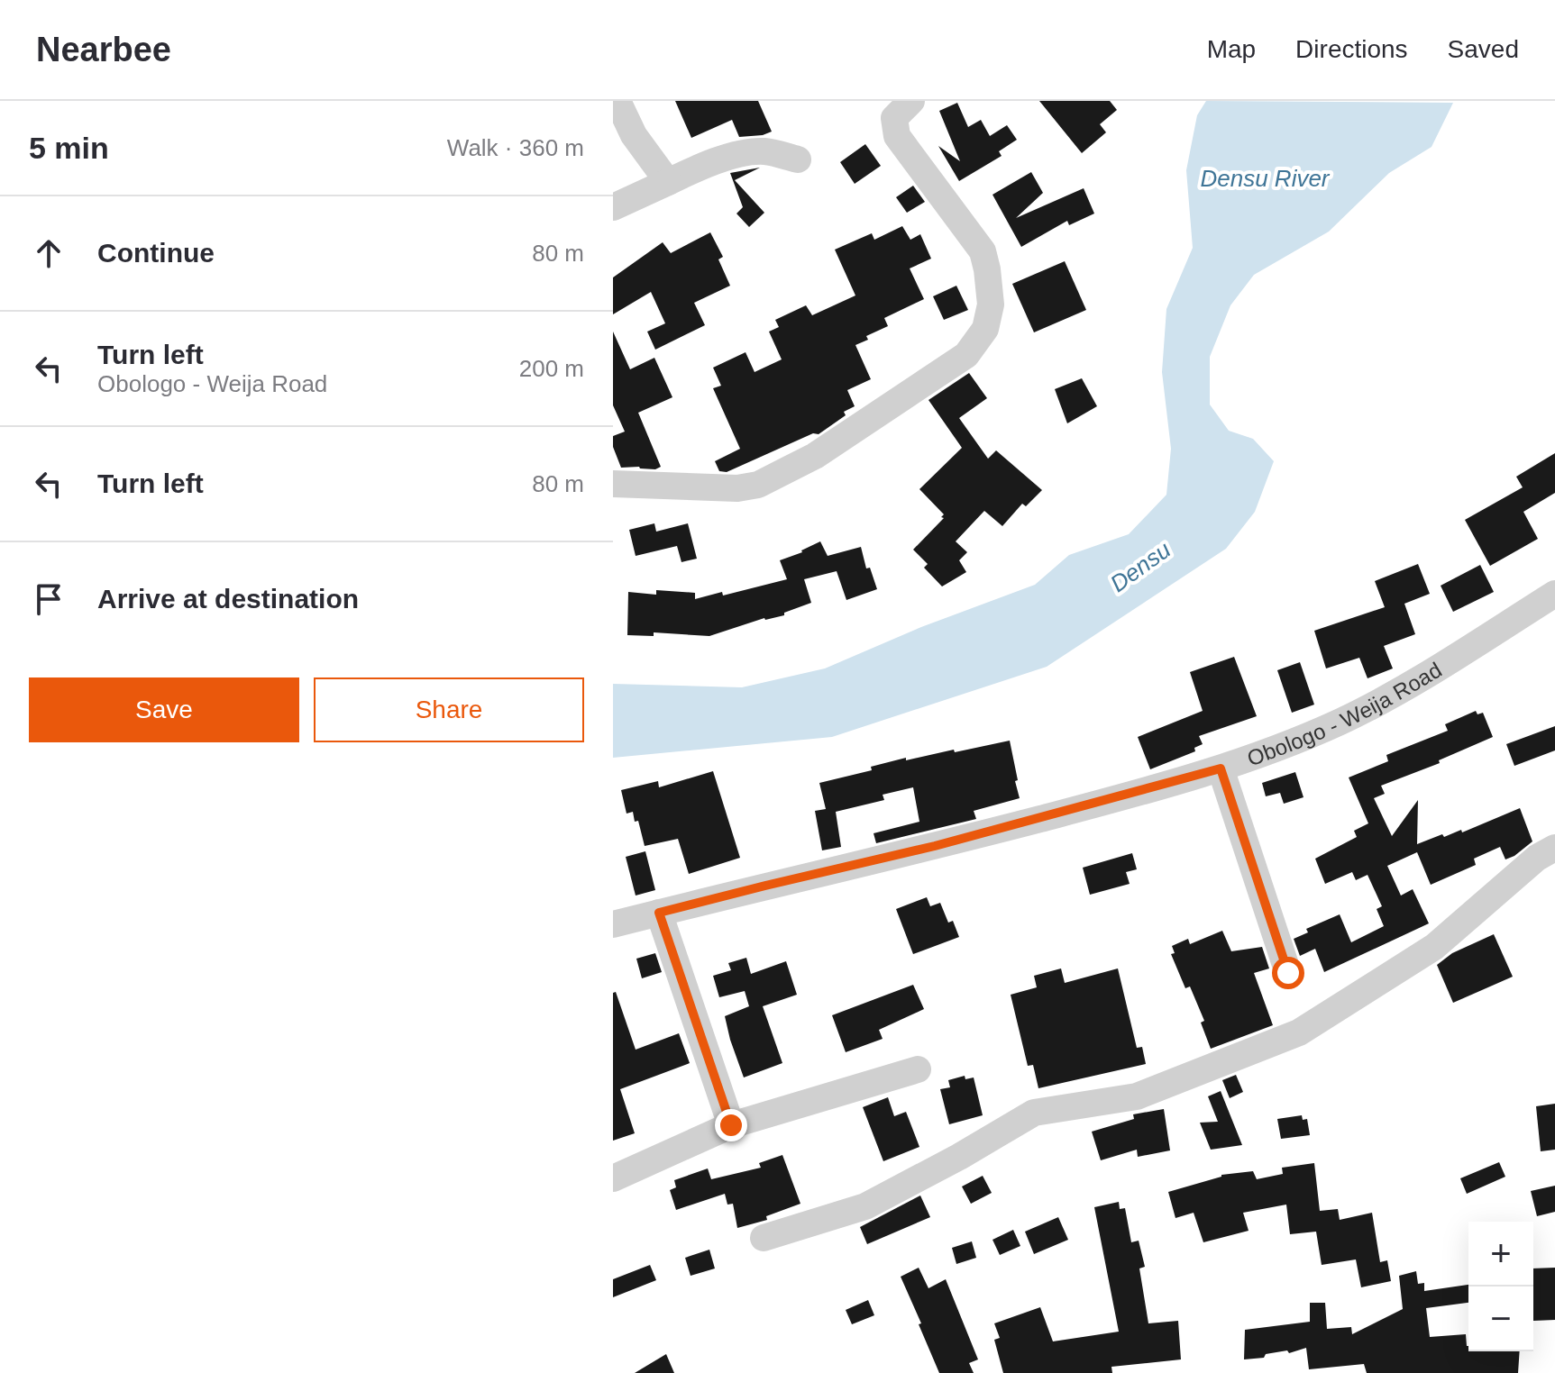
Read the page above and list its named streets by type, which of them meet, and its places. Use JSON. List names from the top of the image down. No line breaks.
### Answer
{"streets":{"street":["Obologo - Weija Road"]},"water":["Densu River","Densu"],"page":{"header":"Nearbee","nav":["Map","Directions","Saved"],"heading":["5 min","Walk · 360 m"],"list":[["Continue","80 m"],["Turn left","Obologo - Weija Road","200 m"],["Turn left","80 m"],"Arrive at destination"],"buttons":["Save","Share"],"map_buttons":["+","−"]}}
